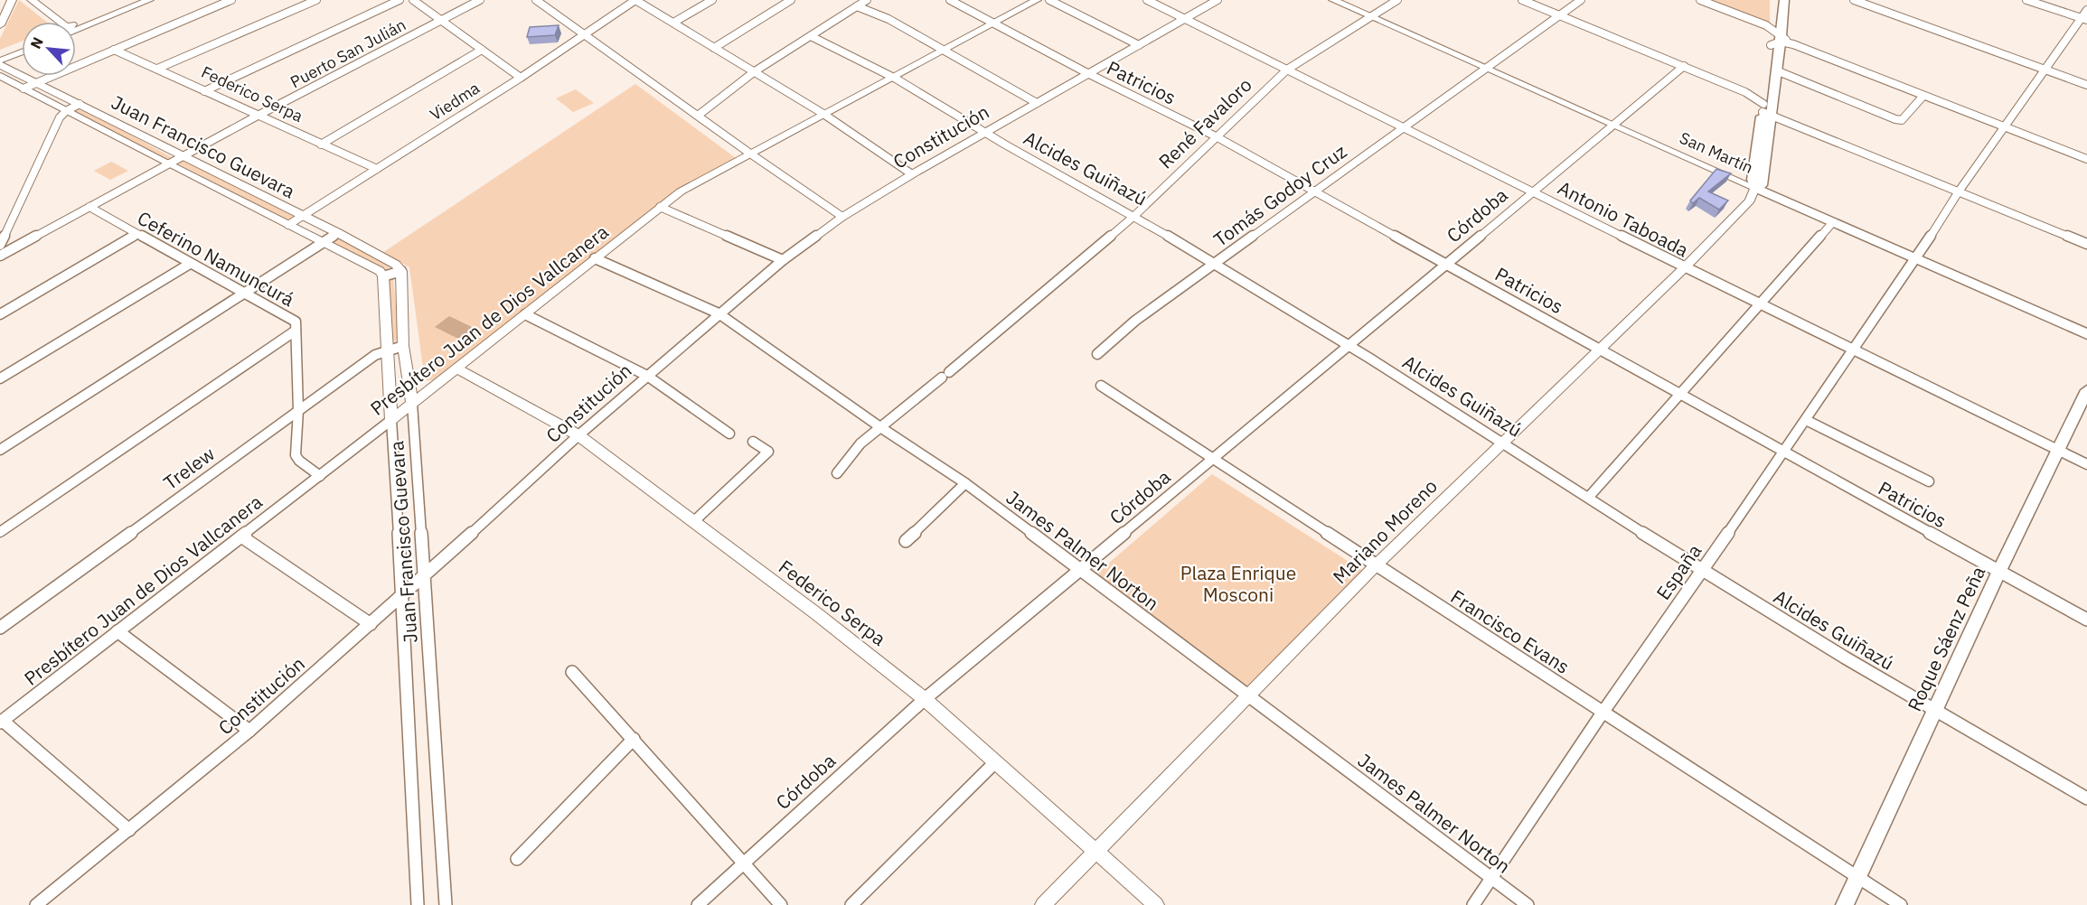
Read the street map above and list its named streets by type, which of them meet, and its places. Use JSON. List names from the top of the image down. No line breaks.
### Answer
{"streets":{"main road":["San Martín","Roque Sáenz Peña"],"street":["Puerto San Julián","Patricios","Federico Serpa","Viedma","René Favaloro","Constitución","Juan Francisco Guevara","Alcides Guiñazú","Tomás Godoy Cruz","Córdoba","Antonio Taboada","Ceferino Namuncurá","Presbítero Juan de Dios Vallcanera","Trelew","Mariano Moreno","James Palmer Norton","España","Francisco Evans"]},"crossings":[["Puerto San Julián","Federico Serpa"],["Puerto San Julián","Juan Francisco Guevara"],["Puerto San Julián","Ceferino Namuncurá"],["Patricios","René Favaloro"],["Patricios","Constitución"],["Patricios","Tomás Godoy Cruz"],["Patricios","Córdoba"],["Patricios","Presbítero Juan de Dios Vallcanera"],["Patricios","Mariano Moreno"],["Patricios","España"],["Patricios","Roque Sáenz Peña"],["Federico Serpa","Viedma"],["Federico Serpa","Constitución"],["Federico Serpa","Córdoba"],["Federico Serpa","Presbítero Juan de Dios Vallcanera"],["Federico Serpa","Mariano Moreno"],["Viedma","Juan Francisco Guevara"],["René Favaloro","San Martín"],["René Favaloro","Alcides Guiñazú"],["René Favaloro","Antonio Taboada"],["René Favaloro","James Palmer Norton"],["Constitución","Juan Francisco Guevara"],["Constitución","Alcides Guiñazú"],["Constitución","Antonio Taboada"],["Constitución","James Palmer Norton"],["Juan Francisco Guevara","Presbítero Juan de Dios Vallcanera"],["Juan Francisco Guevara","Trelew"],["San Martín","Tomás Godoy Cruz"],["San Martín","Córdoba"],["San Martín","Mariano Moreno"],["San Martín","España"],["Alcides Guiñazú","Tomás Godoy Cruz"],["Alcides Guiñazú","Córdoba"],["Alcides Guiñazú","Presbítero Juan de Dios Vallcanera"],["Alcides Guiñazú","Mariano Moreno"],["Alcides Guiñazú","España"],["Alcides Guiñazú","Roque Sáenz Peña"],["Tomás Godoy Cruz","Antonio Taboada"],["Córdoba","Antonio Taboada"],["Córdoba","James Palmer Norton"],["Córdoba","Francisco Evans"],["Antonio Taboada","Mariano Moreno"],["Antonio Taboada","España"],["Antonio Taboada","Roque Sáenz Peña"],["Ceferino Namuncurá","Presbítero Juan de Dios Vallcanera"],["Ceferino Namuncurá","Trelew"],["Presbítero Juan de Dios Vallcanera","James Palmer Norton"],["Mariano Moreno","James Palmer Norton"],["Mariano Moreno","Francisco Evans"],["James Palmer Norton","España"],["España","Francisco Evans"],["Francisco Evans","Roque Sáenz Peña"]],"parks":["Plaza Enrique Mosconi"],"north":"top left"}
